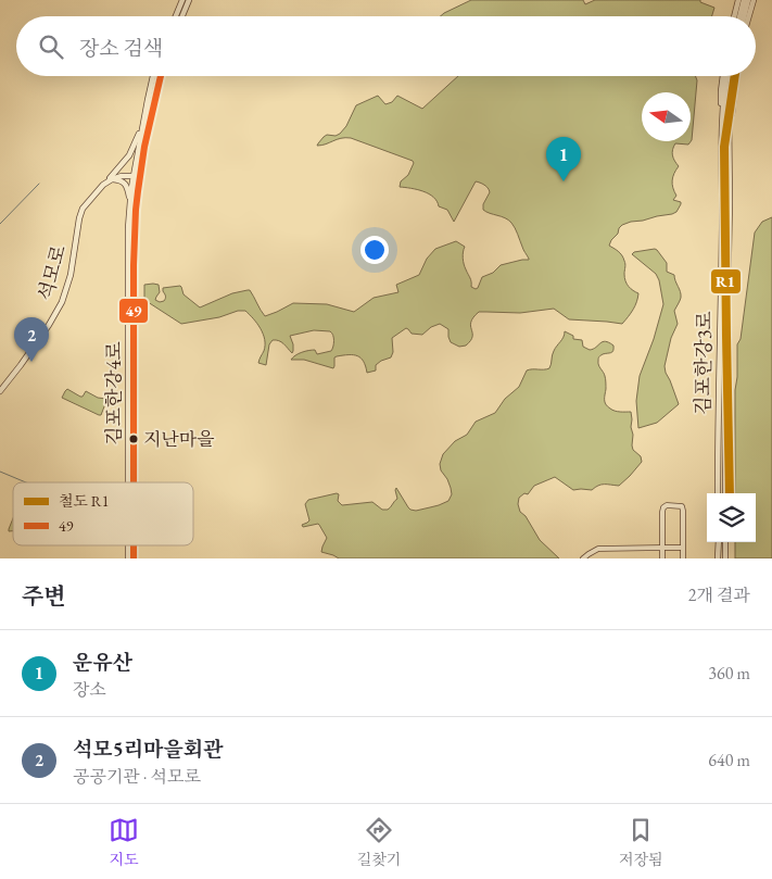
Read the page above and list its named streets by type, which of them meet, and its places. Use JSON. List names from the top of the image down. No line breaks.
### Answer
{"streets":{"street":["석모로","김포한강3로","김포한강4로"]},"crossings":[["석모로","김포한강4로"]],"places":["지난마을"],"lines":["rail line R1","transit line 49"],"legend":["철도 R1","49"],"north":"left","page":{"search":"장소 검색","pins":["1","2"],"heading":["주변","2개 결과"],"list":[{"mark":"1","name":"운유산","note":"장소","value":"360 m"},{"mark":"2","name":"석모5리마을회관","note":"공공기관 · 석모로","value":"640 m"}],"nav":["지도","길찾기","저장됨"]}}
